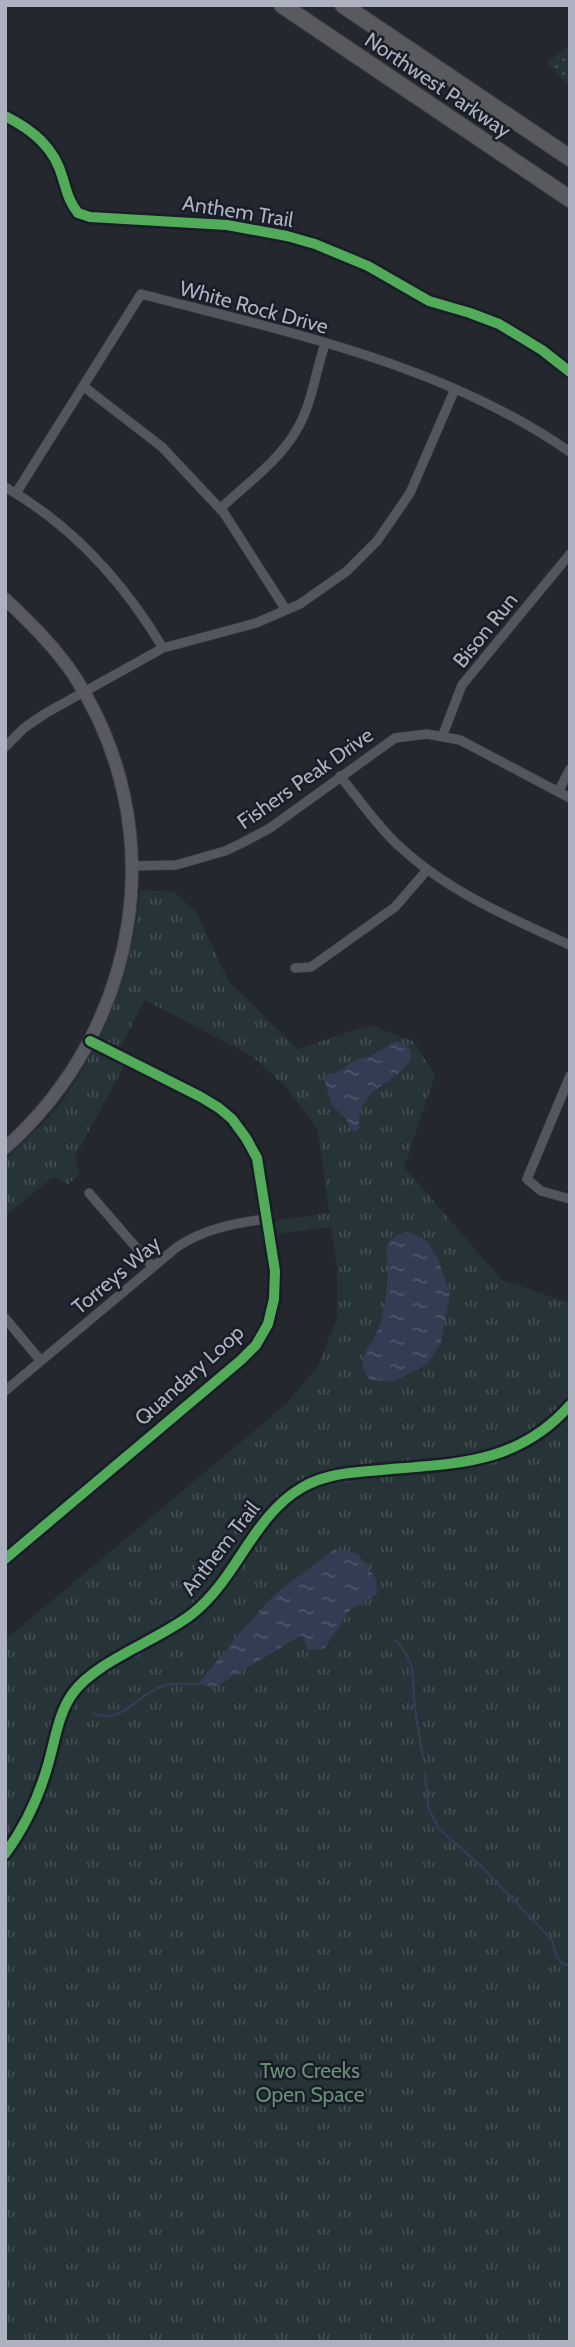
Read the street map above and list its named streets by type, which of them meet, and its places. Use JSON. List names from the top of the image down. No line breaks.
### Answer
{"streets":{"highway":["Northwest Parkway"],"street":["White Rock Drive","Bison Run","Fishers Peak Drive","Torreys Way","Quandary Loop"],"cycle path":["Anthem Trail"]},"crossings":[["Bison Run","Fishers Peak Drive"],["Torreys Way","Quandary Loop"]],"parks":["Two Creeks Open Space"]}
